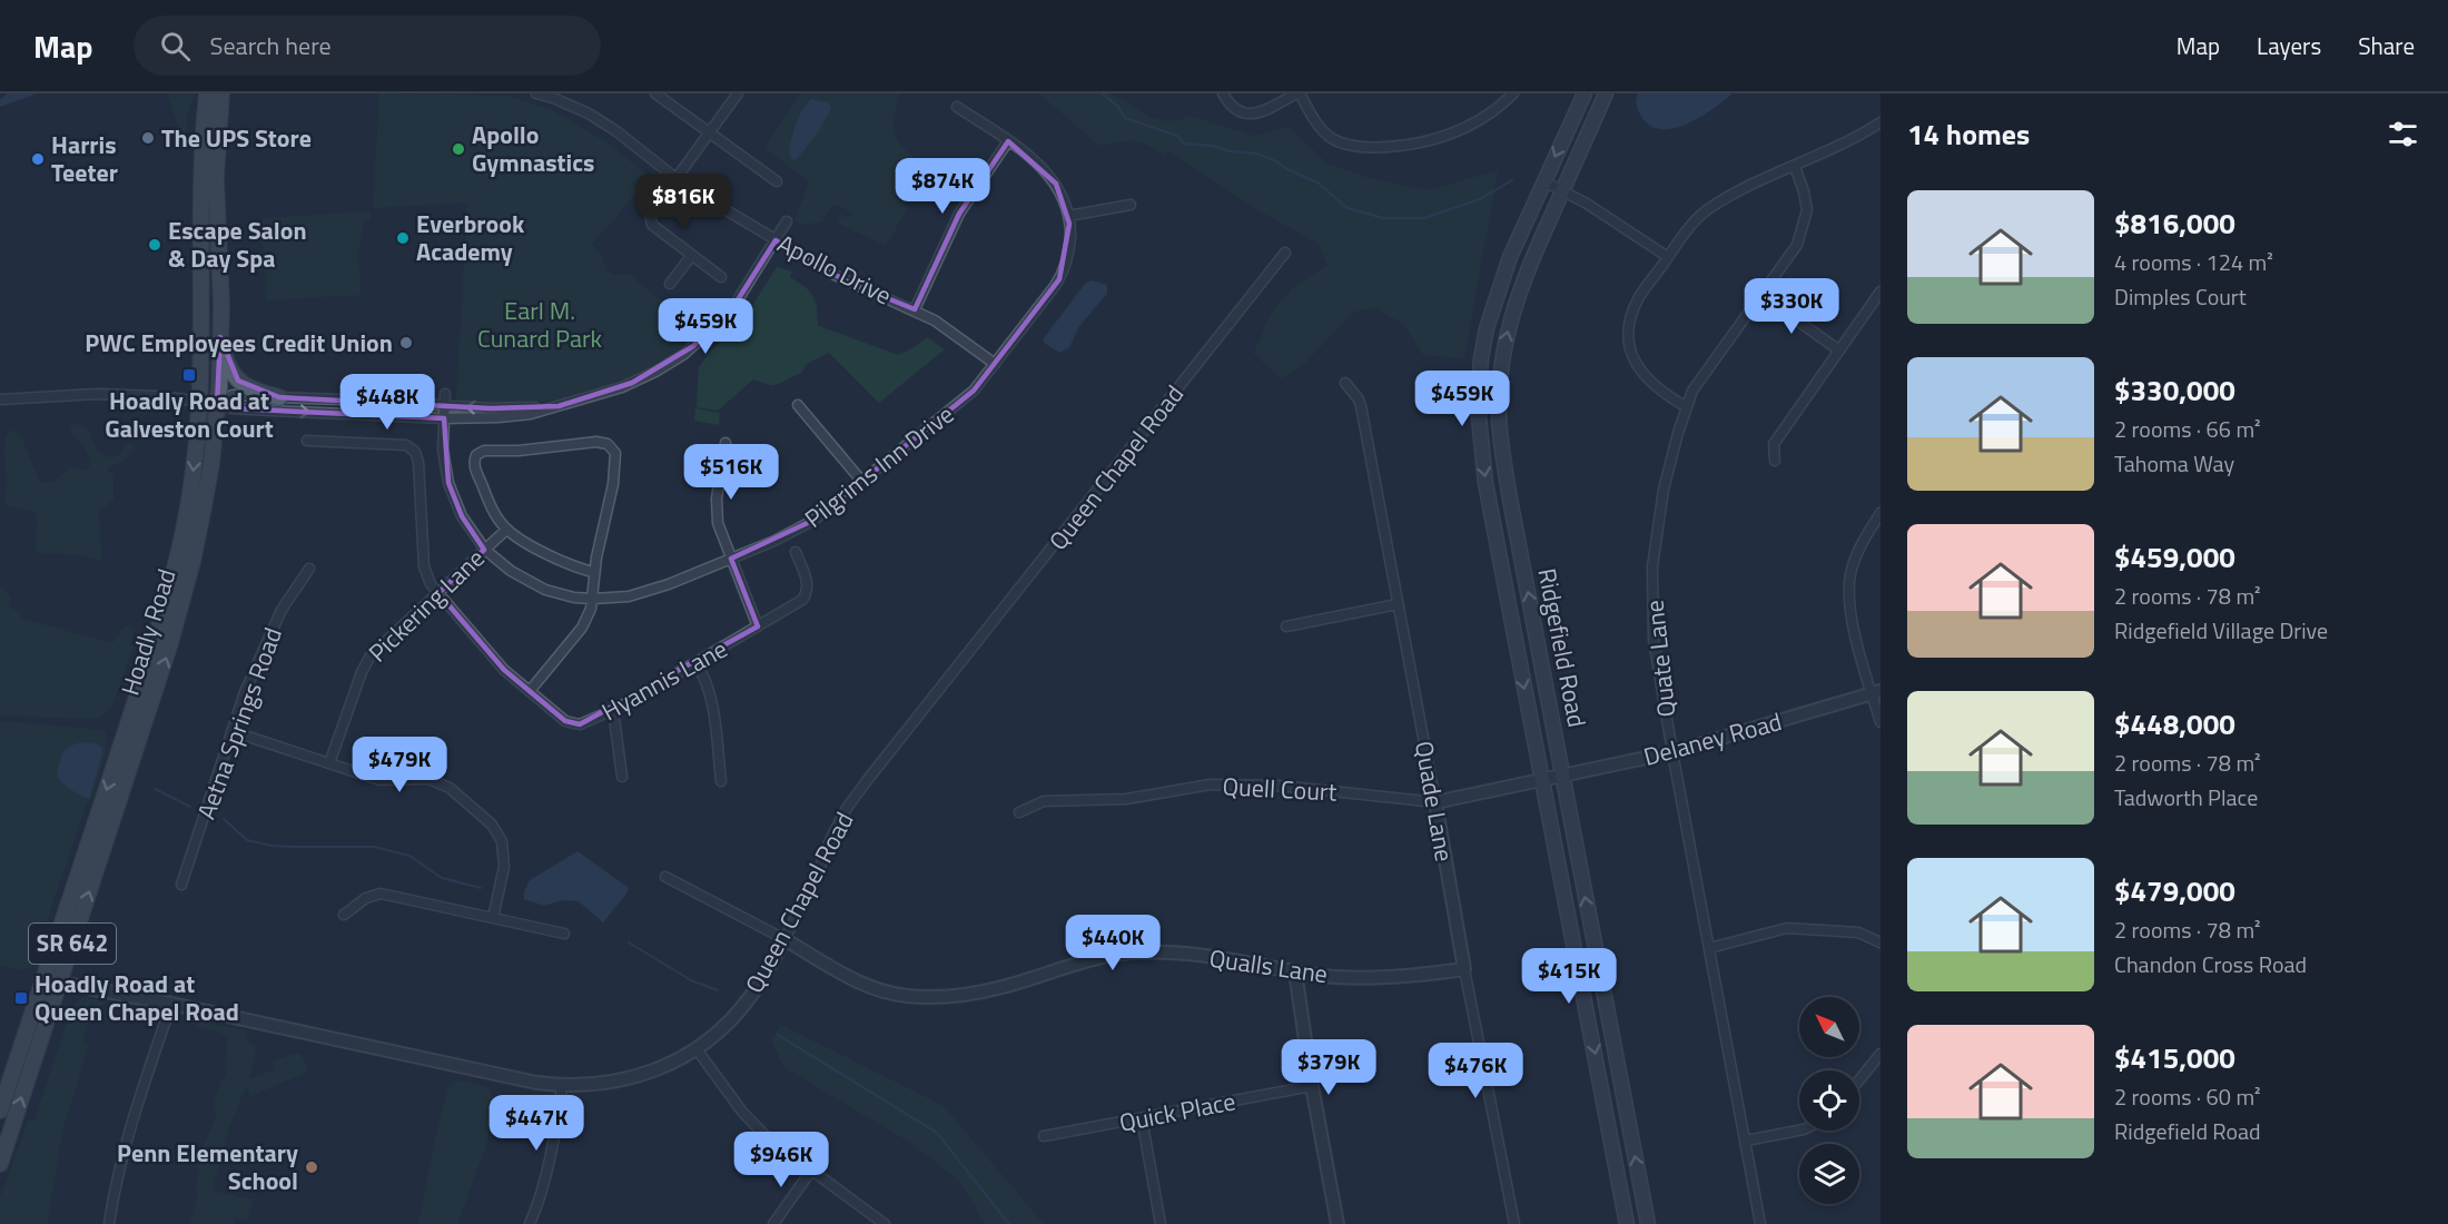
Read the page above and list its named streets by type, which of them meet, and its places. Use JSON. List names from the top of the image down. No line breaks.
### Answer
{"streets":{"main road":["Hoadly Road","Ridgefield Road","SR 642"],"street":["Apollo Drive","Pilgrims Inn Drive","Queen Chapel Road","Pickering Lane","Quate Lane","Hyannis Lane","Aetna Springs Road","Delaney Road","Quell Court","Quade Lane","Qualls Lane","Quick Place"]},"crossings":[["Apollo Drive","Pilgrims Inn Drive"],["Pilgrims Inn Drive","Pickering Lane"],["Queen Chapel Road","Hoadly Road"],["Queen Chapel Road","Qualls Lane"],["Pickering Lane","Hyannis Lane"],["Ridgefield Road","Delaney Road"],["Ridgefield Road","Quell Court"],["Quate Lane","Delaney Road"],["Delaney Road","Quell Court"],["Quell Court","Quade Lane"],["Quade Lane","Qualls Lane"]],"parks":["Earl M. Cunard Park"],"places":{"other":["The UPS Store","Apollo Gymnastics","Harris Teeter","Everbrook Academy","Escape Salon & Day Spa","PWC Employees Credit Union","Penn Elementary School"],"transit":["Hoadly Road at Galveston Court","Hoadly Road at Queen Chapel Road"]},"north":"top left","page":{"header":"Map","search":"Search here","nav":["Map","Layers","Share"],"heading":"14 homes","price":["$874K","$816K","$330K","$459K","$459K","$448K","$516K","$479K","$440K","$415K","$379K","$476K","$447K","$946K"],"list":[{"name":"$816,000","note":"4 rooms · 124 m² · Dimples Court"},{"name":"$330,000","note":"2 rooms · 66 m² · Tahoma Way"},{"name":"$459,000","note":"2 rooms · 78 m² · Ridgefield Village Drive"},{"name":"$448,000","note":"2 rooms · 78 m² · Tadworth Place"},{"name":"$479,000","note":"2 rooms · 78 m² · Chandon Cross Road"},{"name":"$415,000","note":"2 rooms · 60 m² · Ridgefield Road"}]}}
